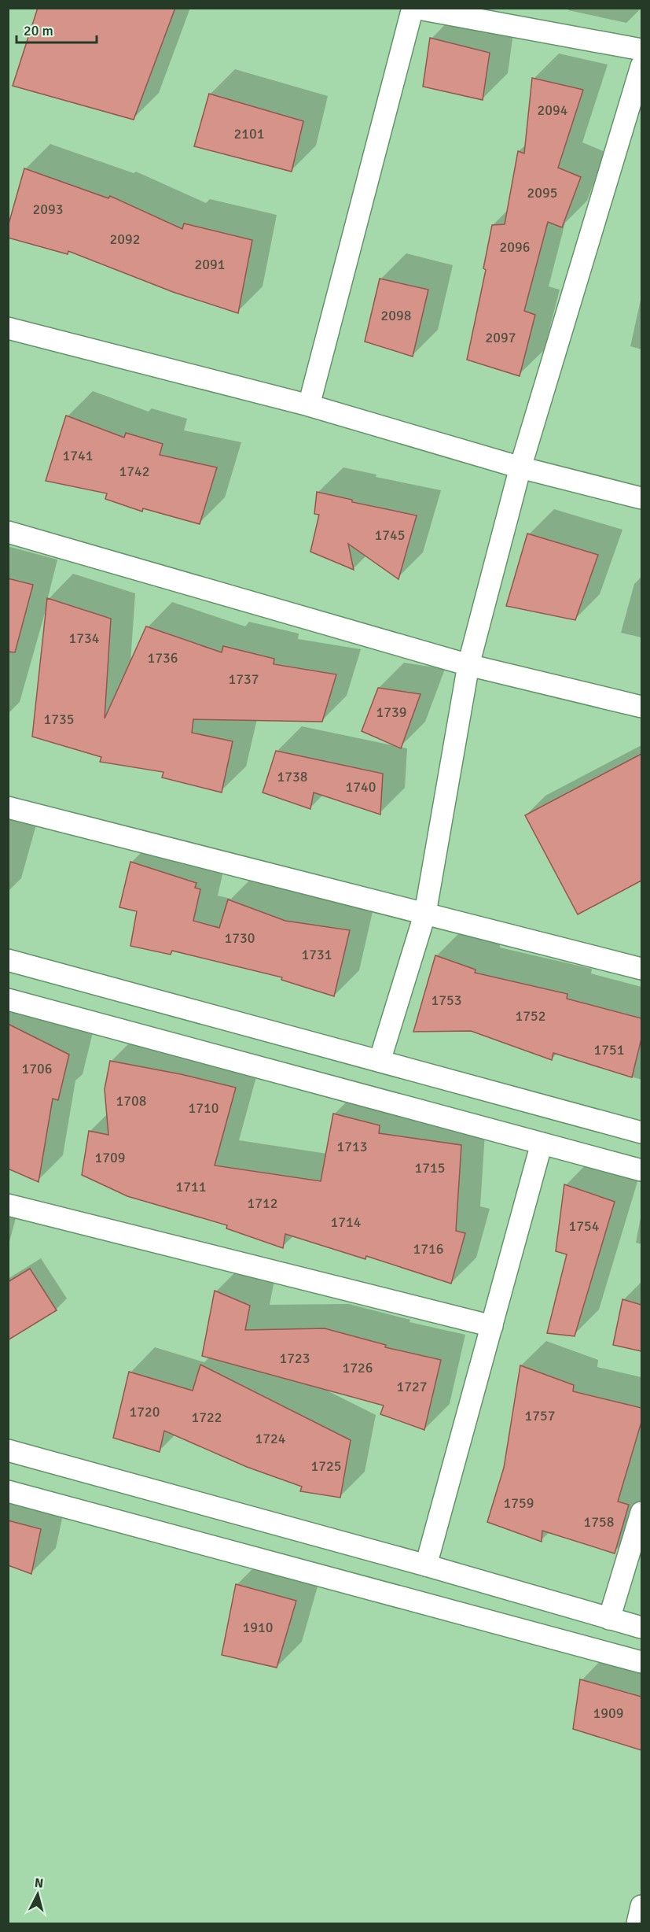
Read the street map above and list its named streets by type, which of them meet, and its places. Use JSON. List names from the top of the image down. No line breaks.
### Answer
{"house_numbers":["2094","2101","2095","2093","2092","2096","2091","2098","2097","1741","1742","1745","1734","1736","1737","1739","1735","1738","1740","1730","1731","1753","1752","1751","1706","1708","1710","1713","1709","1715","1711","1712","1714","1754","1716","1723","1726","1727","1720","1757","1722","1724","1725","1759","1758","1910","1909"],"scale_bar":"20 m","north":"top"}
